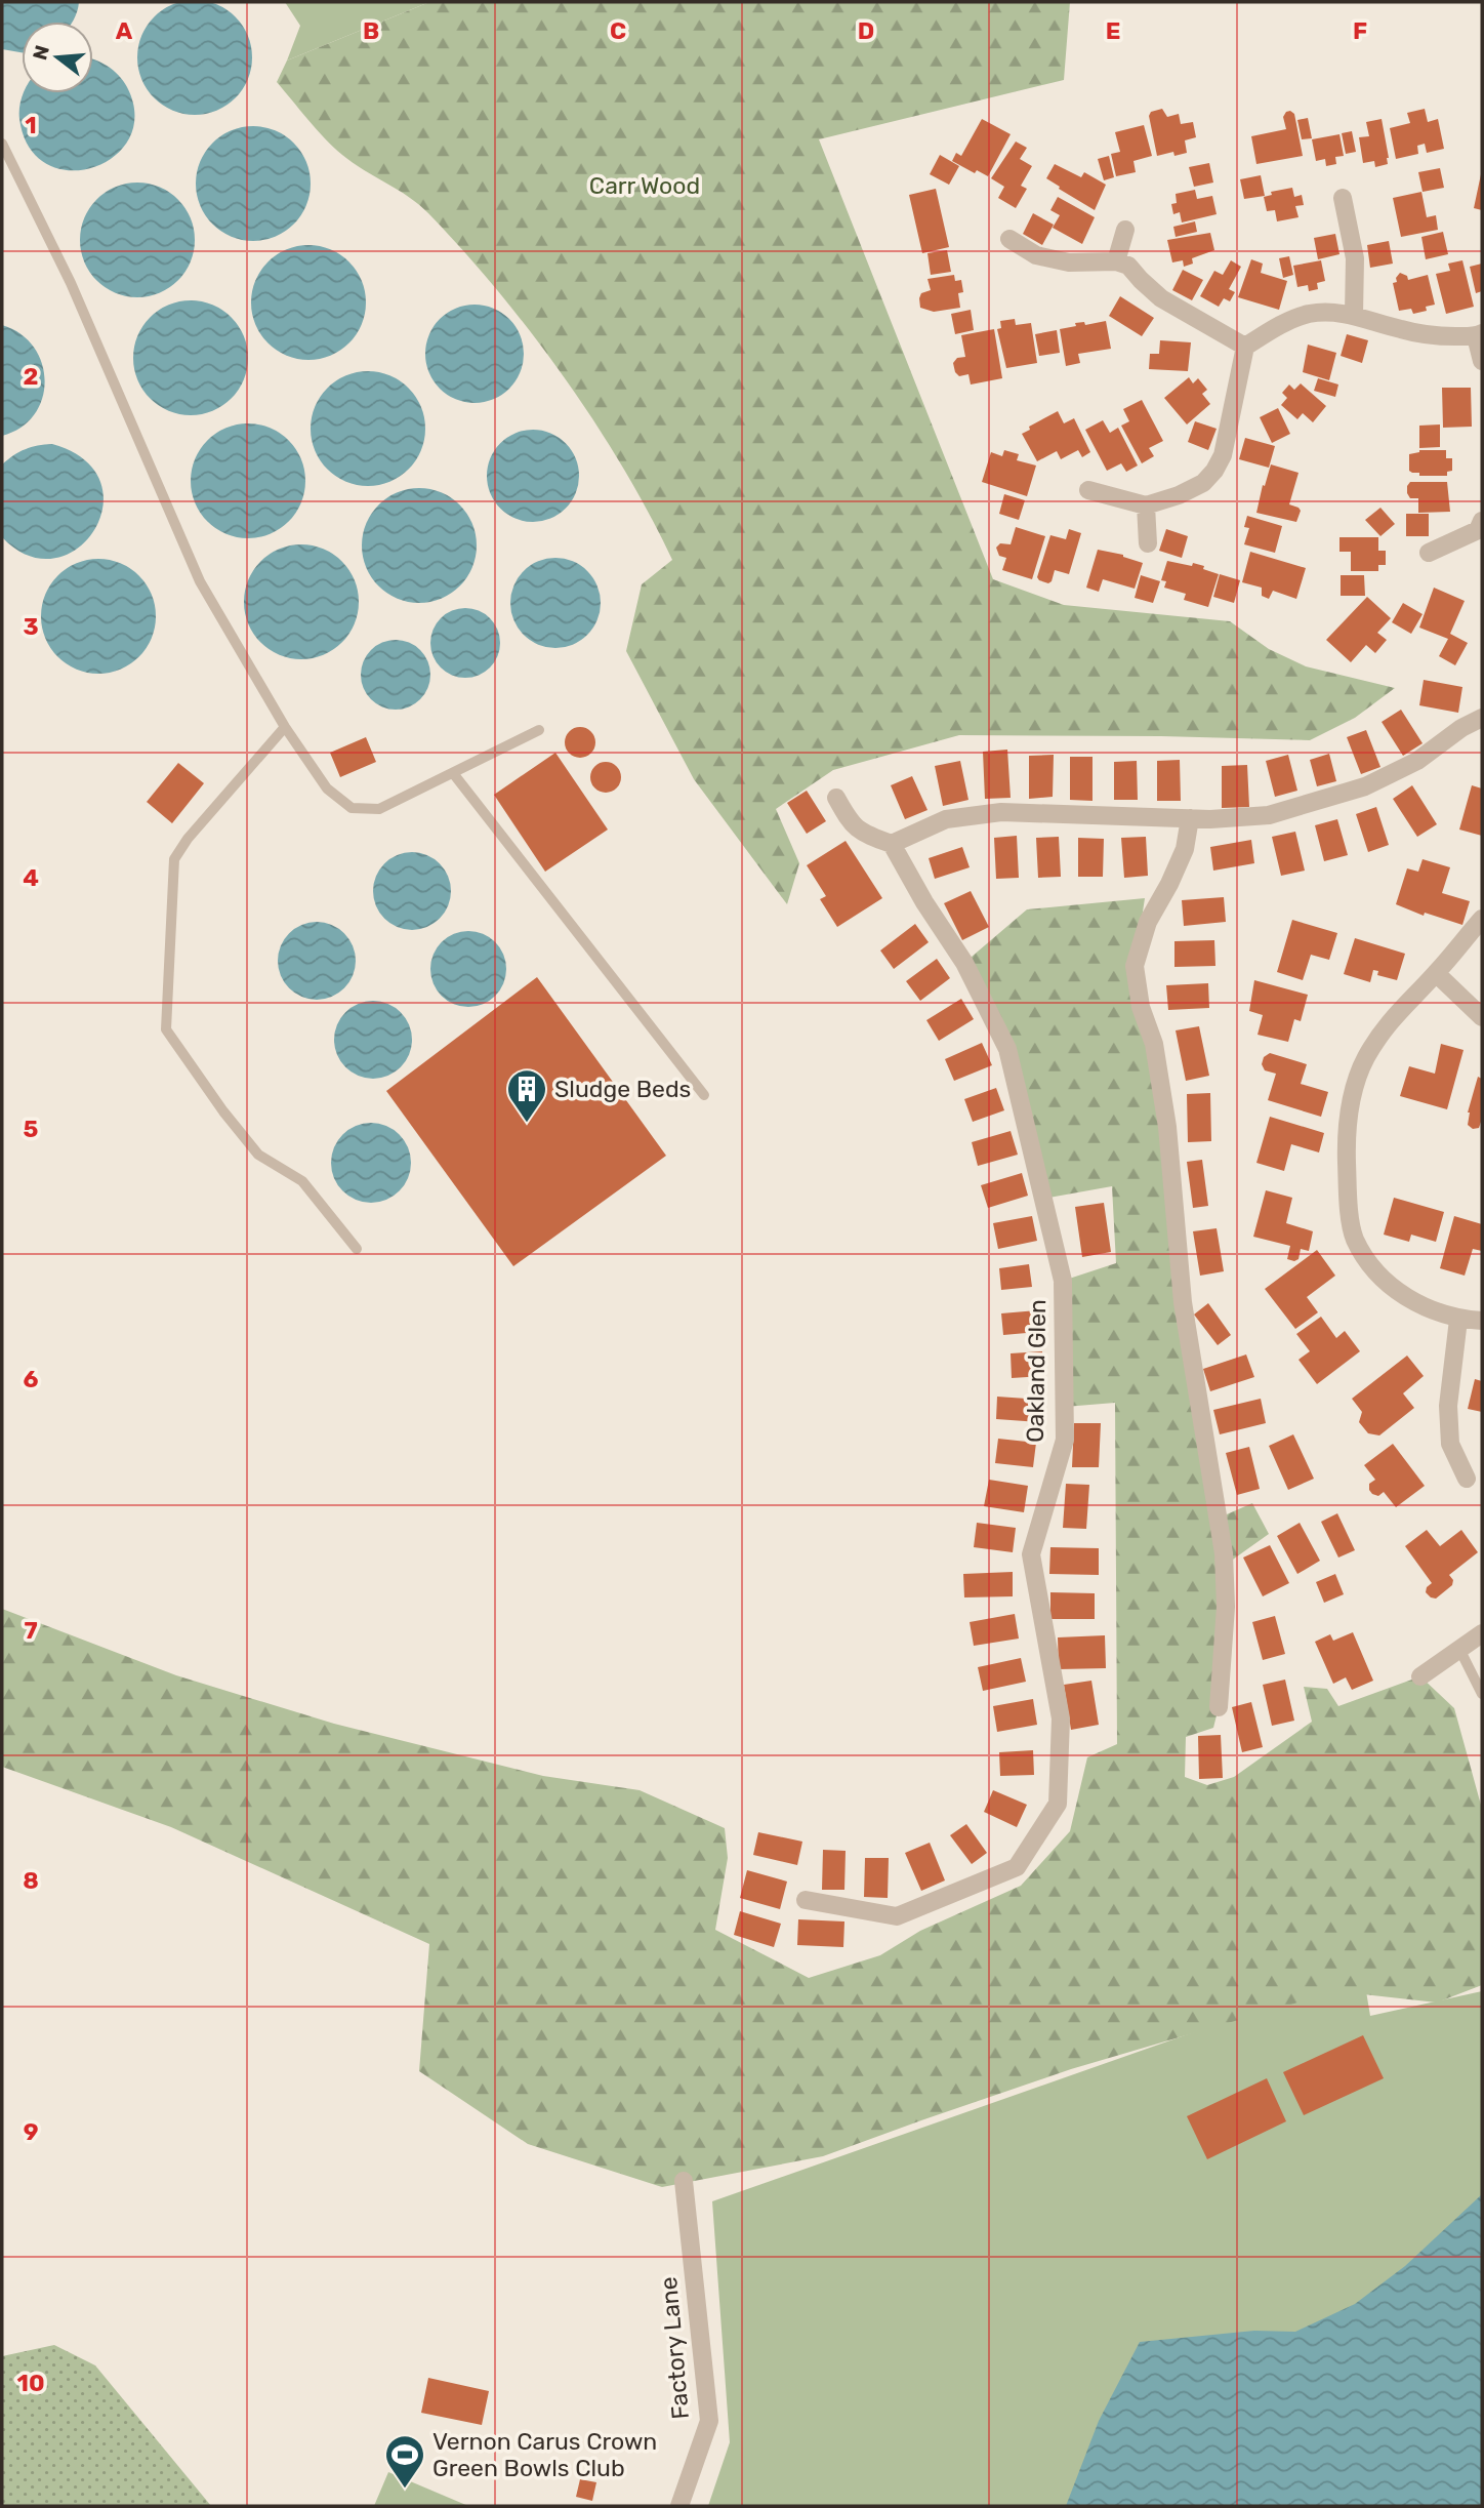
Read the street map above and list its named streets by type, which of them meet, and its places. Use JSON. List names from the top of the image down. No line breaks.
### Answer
{"streets":{"street":["Oakland Glen","Factory Lane"]},"parks":["Carr Wood"],"places":{"building":["Sludge Beds"],"sports":["Vernon Carus Crown Green Bowls Club"]},"north":"left","grid":{"columns":["A","B","C","D","E","F"],"rows":["1","2","3","4","5","6","7","8","9","10"]}}
